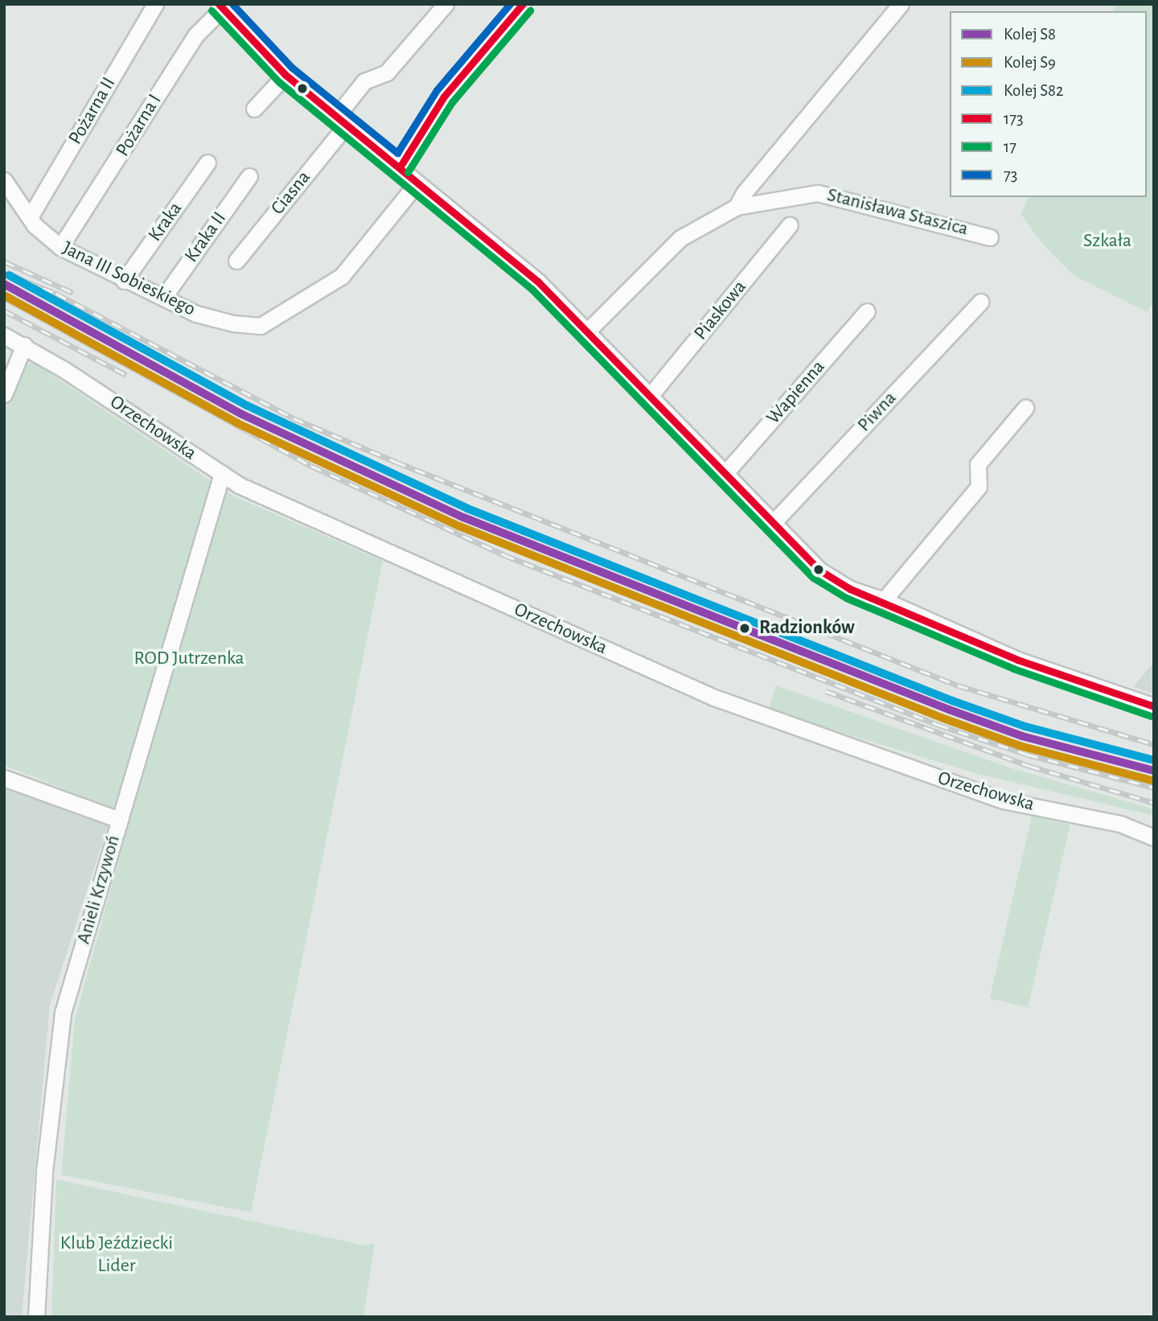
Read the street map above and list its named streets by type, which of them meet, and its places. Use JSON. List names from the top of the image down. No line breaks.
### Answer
{"streets":{"street":["Pożarna II","Pożarna I","Ciasna","Stanisława Staszica","Kraka","Kraka II","Jana III Sobieskiego","Piaskowa","Wapienna","Piwna","Orzechowska","Anieli Krzywoń"]},"crossings":[["Pożarna II","Jana III Sobieskiego"],["Pożarna I","Jana III Sobieskiego"],["Kraka","Jana III Sobieskiego"],["Kraka II","Jana III Sobieskiego"],["Orzechowska","Anieli Krzywoń"]],"parks":["Szkała","ROD Jutrzenka","Klub Jeździecki Lider"],"places":["Radzionków"],"lines":["transit line 173","transit line 73","transit line 17","rail line S82","rail line S8","rail line S9"],"legend":["Kolej S8","Kolej S9","Kolej S82","173","17","73"]}
